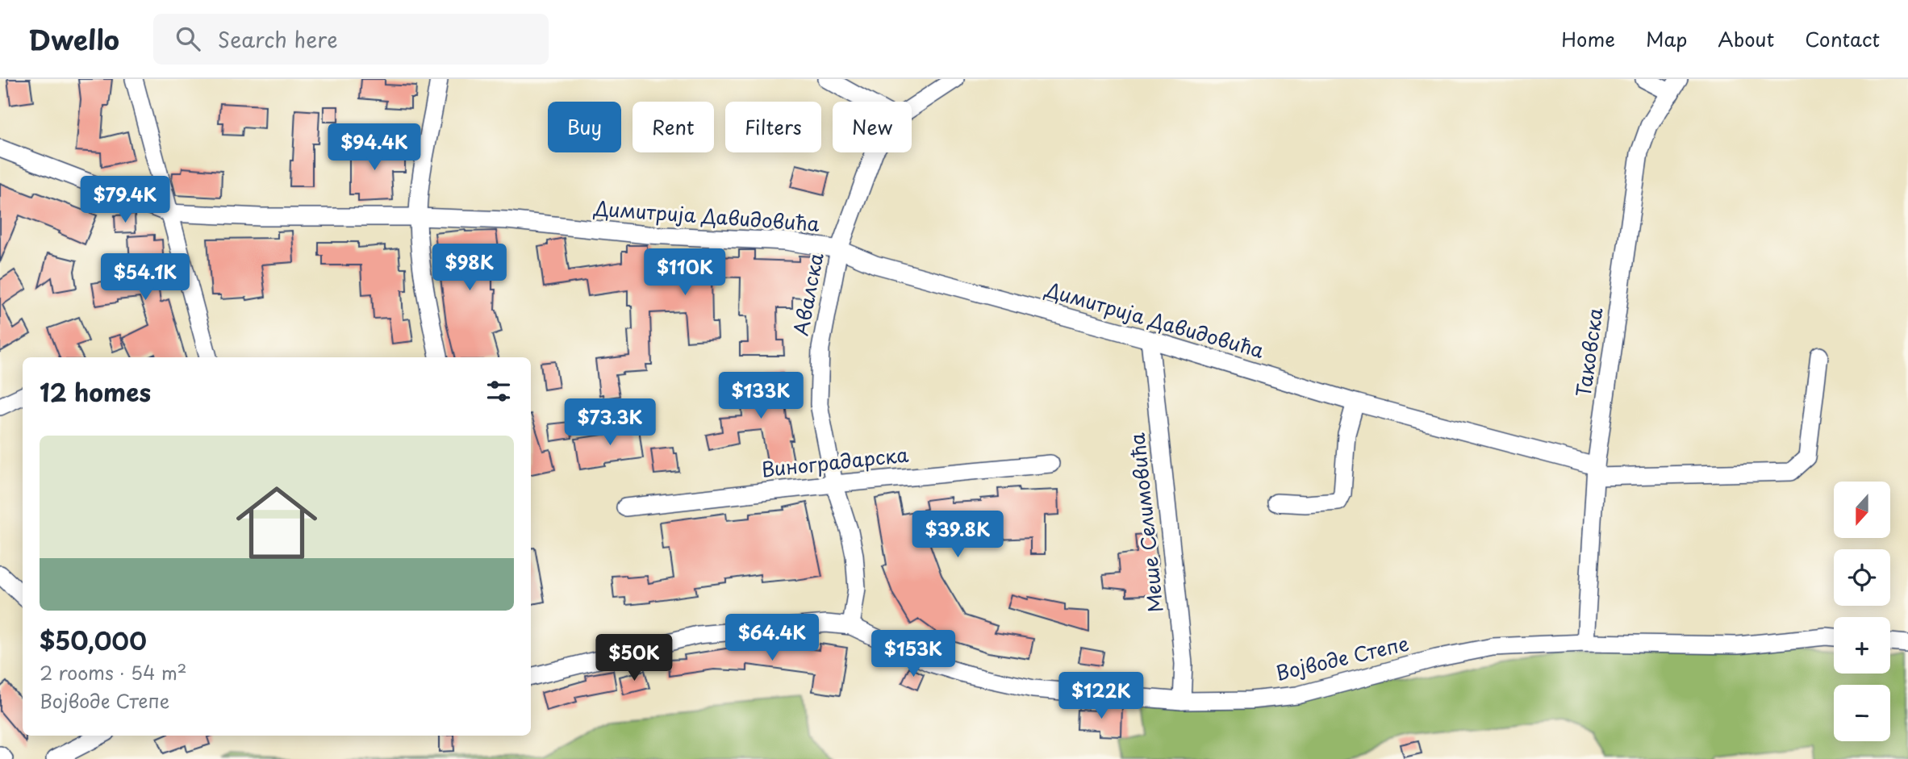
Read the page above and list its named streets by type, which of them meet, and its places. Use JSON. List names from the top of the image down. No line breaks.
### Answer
{"streets":{"street":["Димитрија Давидовића","Авалска","Таковска","Виноградарска","Меше Селимовића","Војводе Степе"]},"crossings":[["Димитрија Давидовића","Авалска"],["Димитрија Давидовића","Таковска"],["Димитрија Давидовића","Меше Селимовића"],["Авалска","Виноградарска"],["Авалска","Војводе Степе"],["Таковска","Војводе Степе"],["Меше Селимовића","Војводе Степе"]],"north":"bottom","page":{"header":"Dwello","search":"Search here","nav":["Home","Map","About","Contact"],"chip":["Buy","Rent","Filters","New"],"price":["$94.4K","$79.4K","$98K","$110K","$54.1K","$133K","$73.3K","$39.8K","$64.4K","$153K","$50K","$122K"],"heading":"12 homes","list":[{"name":"$50,000","note":"2 rooms · 54 m² · Војводе Степе"}],"map_buttons":["+","−"]}}
